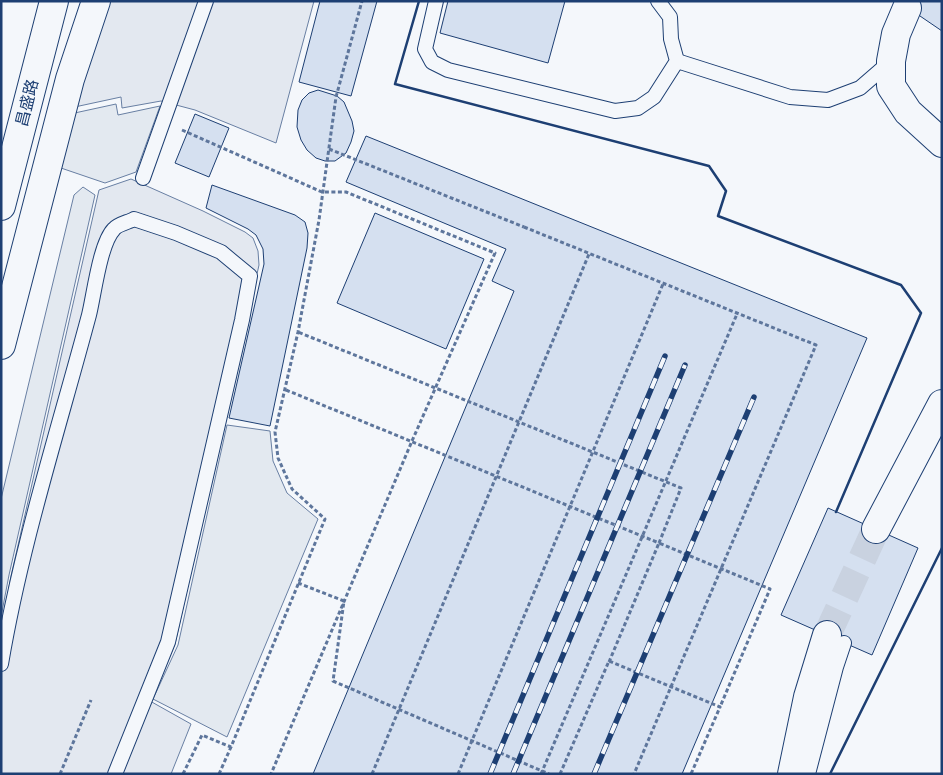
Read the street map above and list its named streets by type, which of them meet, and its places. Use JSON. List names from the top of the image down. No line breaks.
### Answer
{"streets":{"main road":["昌盛路"]}}
